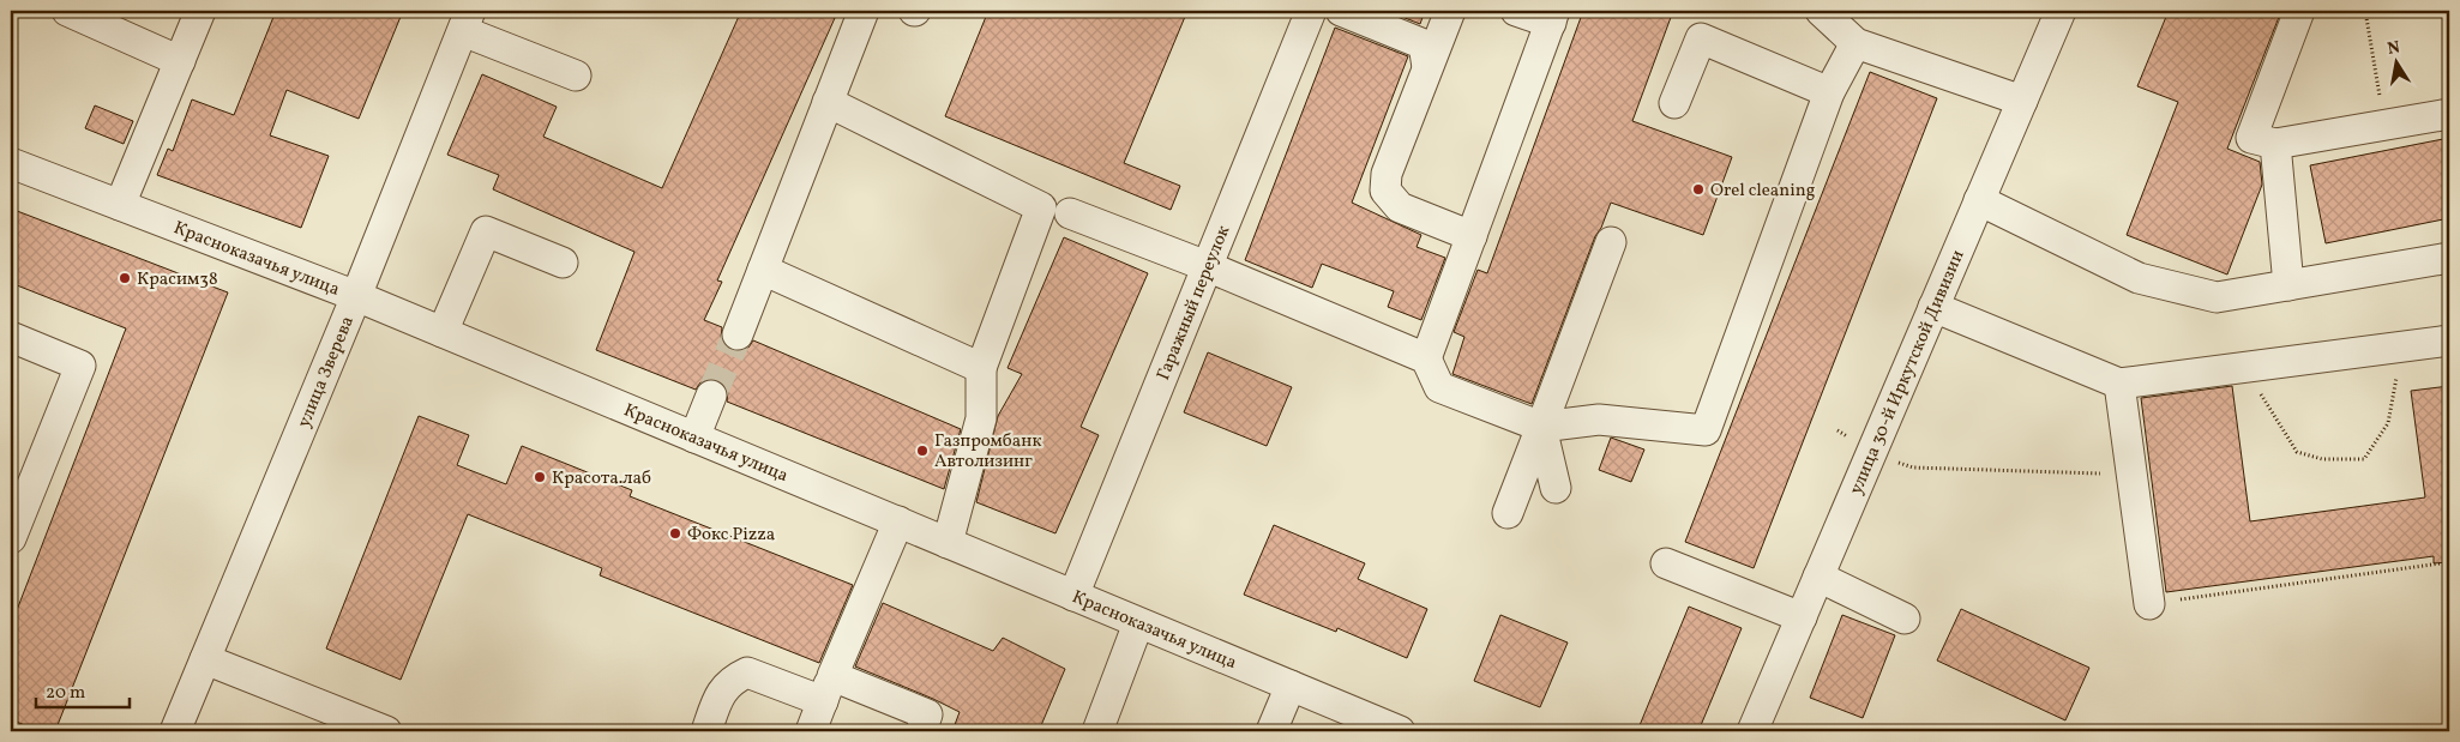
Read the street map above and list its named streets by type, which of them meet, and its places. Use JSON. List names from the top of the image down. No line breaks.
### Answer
{"streets":{"street":["Красноказачья улица","Гаражный переулок","улица Зверева","улица 30-й Иркутской Дивизии"]},"crossings":[["Красноказачья улица","Гаражный переулок"],["Красноказачья улица","улица Зверева"]],"places":["Orel cleaning","Красим38","Газпромбанк Автолизинг","Красота.лаб","Фокс Pizza"],"scale_bar":"20 m","north":"top"}
